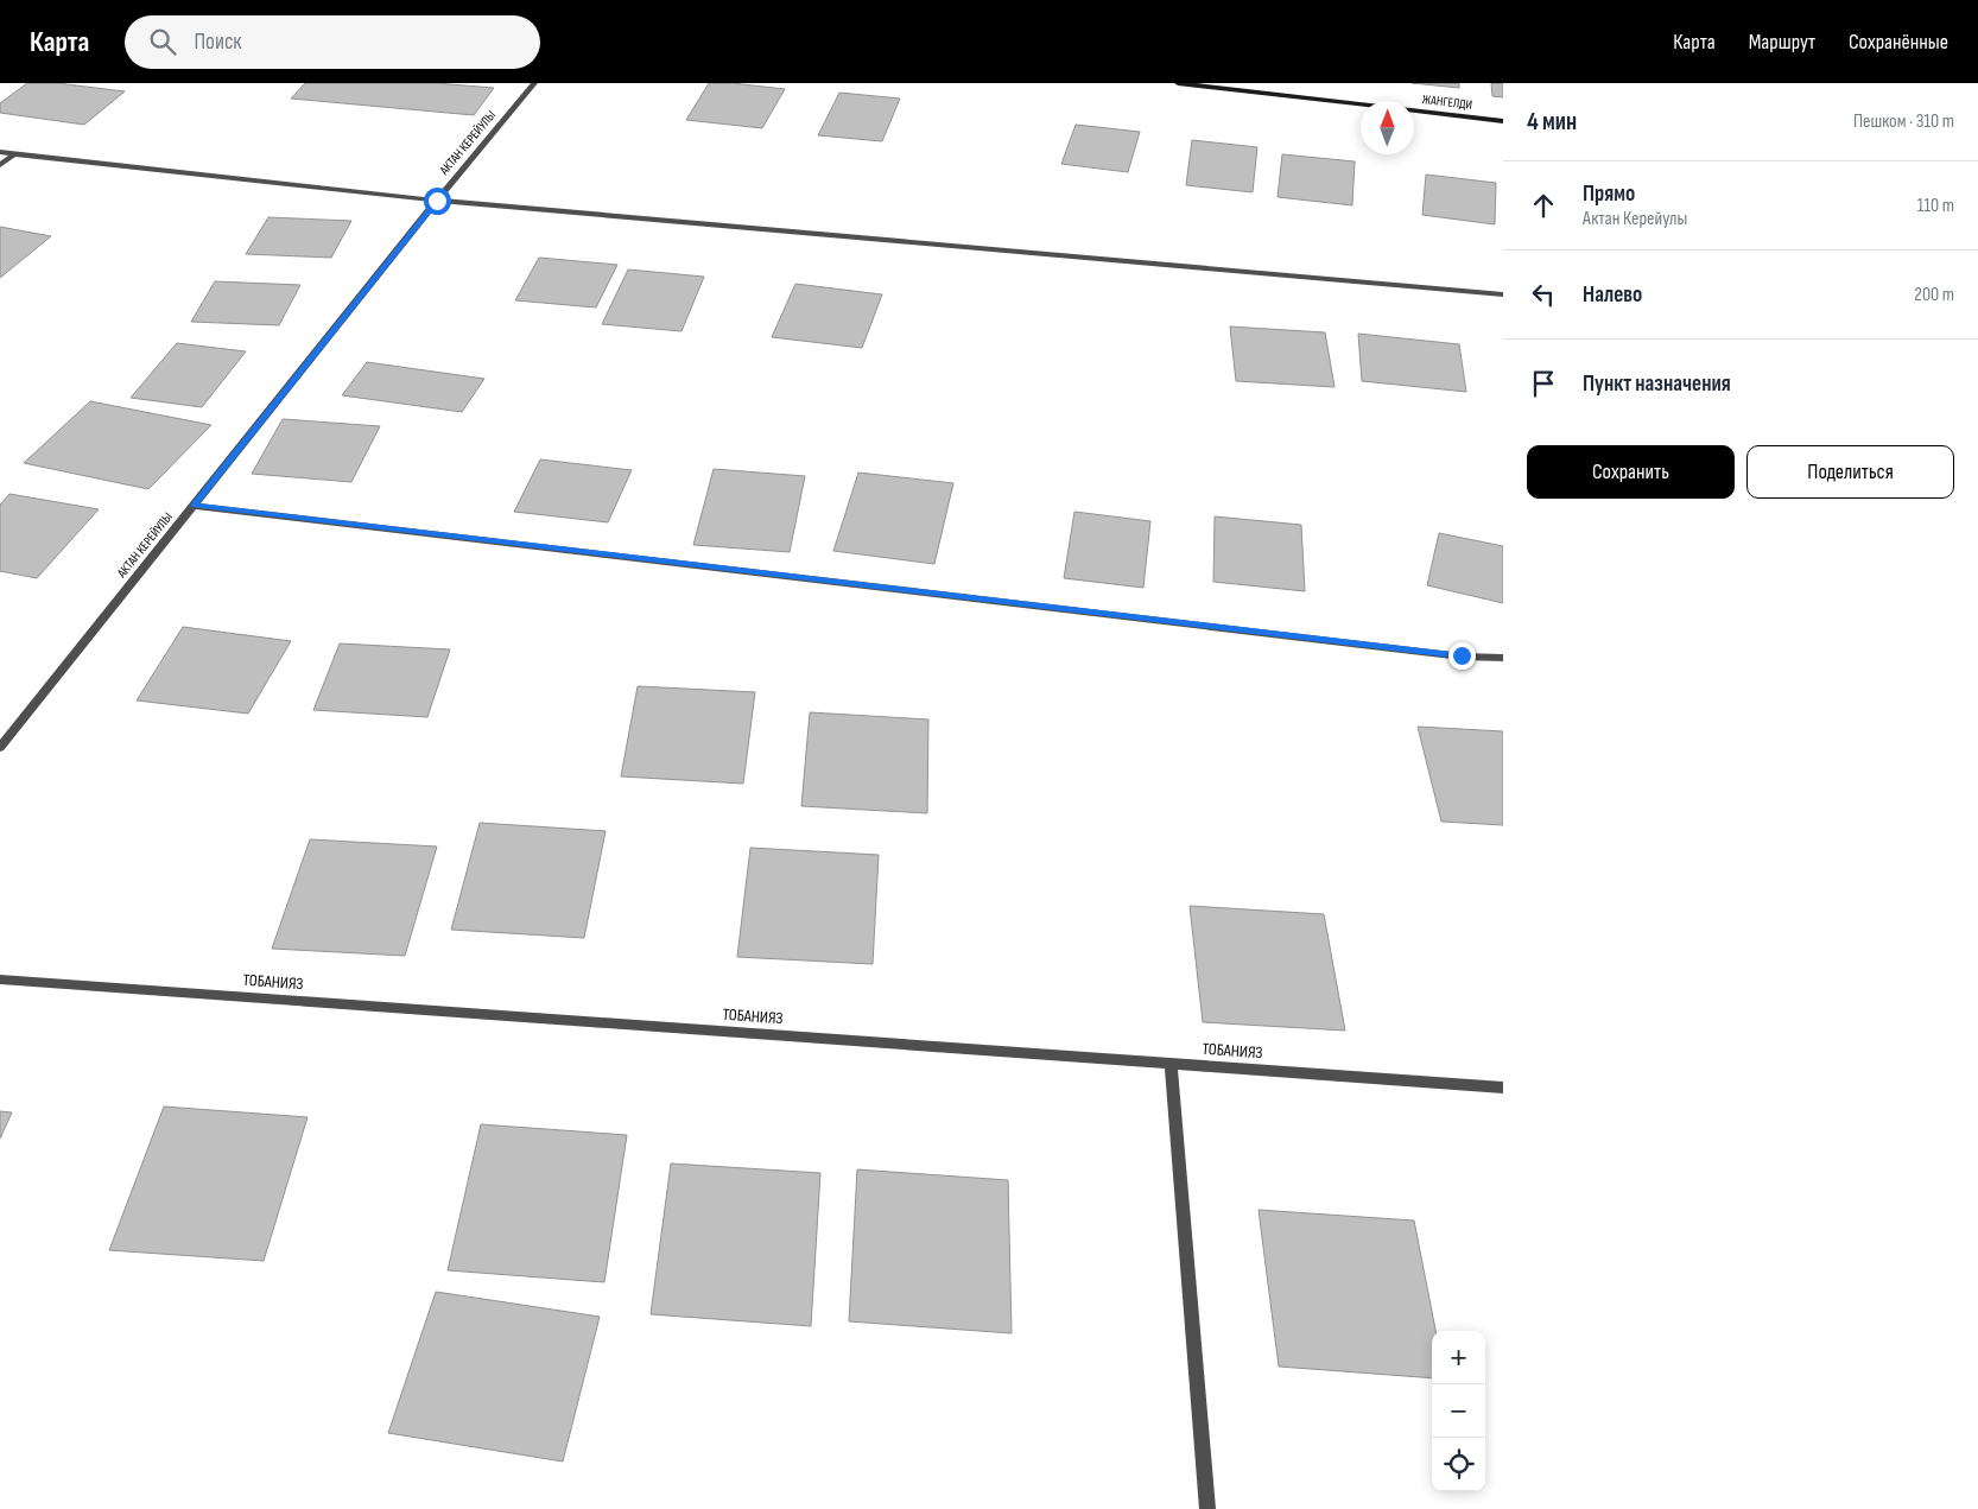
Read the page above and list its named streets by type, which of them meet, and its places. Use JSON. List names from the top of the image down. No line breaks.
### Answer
{"streets":{"street":["ЖАНГЕЛДИ","АКТАН КЕРЕЙУЛЫ","ТОБАНИЯЗ"]},"north":"top","page":{"header":"Карта","search":"Поиск","nav":["Карта","Маршрут","Сохранённые"],"heading":["4 мин","Пешком · 310 m"],"list":[["Прямо","Актан Керейулы","110 m"],["Налево","200 m"],"Пункт назначения"],"buttons":["Сохранить","Поделиться"],"map_buttons":["+","−"]}}
